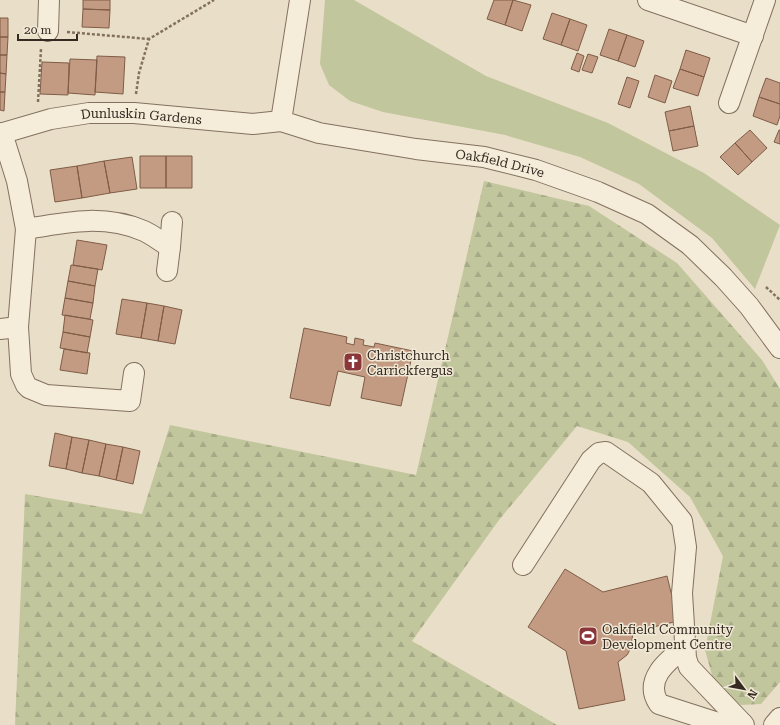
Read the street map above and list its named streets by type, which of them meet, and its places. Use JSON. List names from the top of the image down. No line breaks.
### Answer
{"streets":{"street":["Dunluskin Gardens","Oakfield Drive"]},"crossings":[["Dunluskin Gardens","Oakfield Drive"]],"places":{"church":["Christchurch Carrickfergus"],"sports":["Oakfield Community Development Centre"]},"scale_bar":"20 m","north":"bottom right"}
